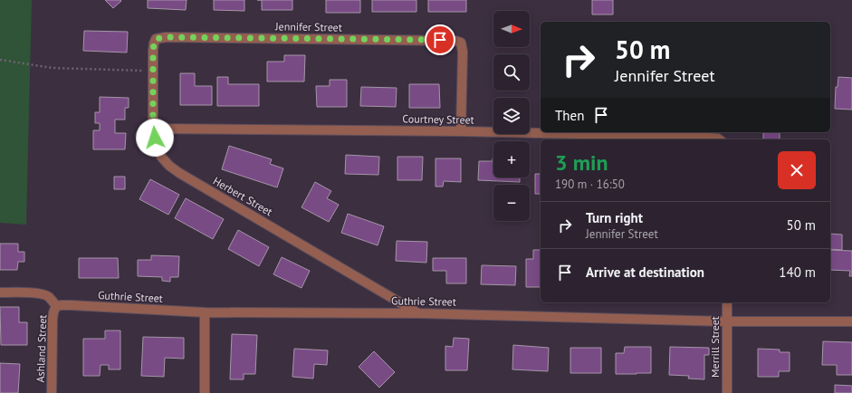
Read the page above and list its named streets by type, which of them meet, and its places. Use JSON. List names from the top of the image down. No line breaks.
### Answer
{"streets":{"street":["Jennifer Street","Courtney Street","Herbert Street","Guthrie Street","Merrill Street","Ashland Street"]},"crossings":[["Jennifer Street","Courtney Street"],["Jennifer Street","Herbert Street"],["Courtney Street","Herbert Street"],["Herbert Street","Guthrie Street"],["Guthrie Street","Merrill Street"],["Guthrie Street","Ashland Street"]],"north":"right","page":{"map_buttons":["+","−"],"turn":["50 m","Jennifer Street"],"then":"Then","heading":["3 min","190 m · 16:50"],"list":[{"name":"Turn right","note":"Jennifer Street","value":"50 m"},{"name":"Arrive at destination","value":"140 m"}]}}
